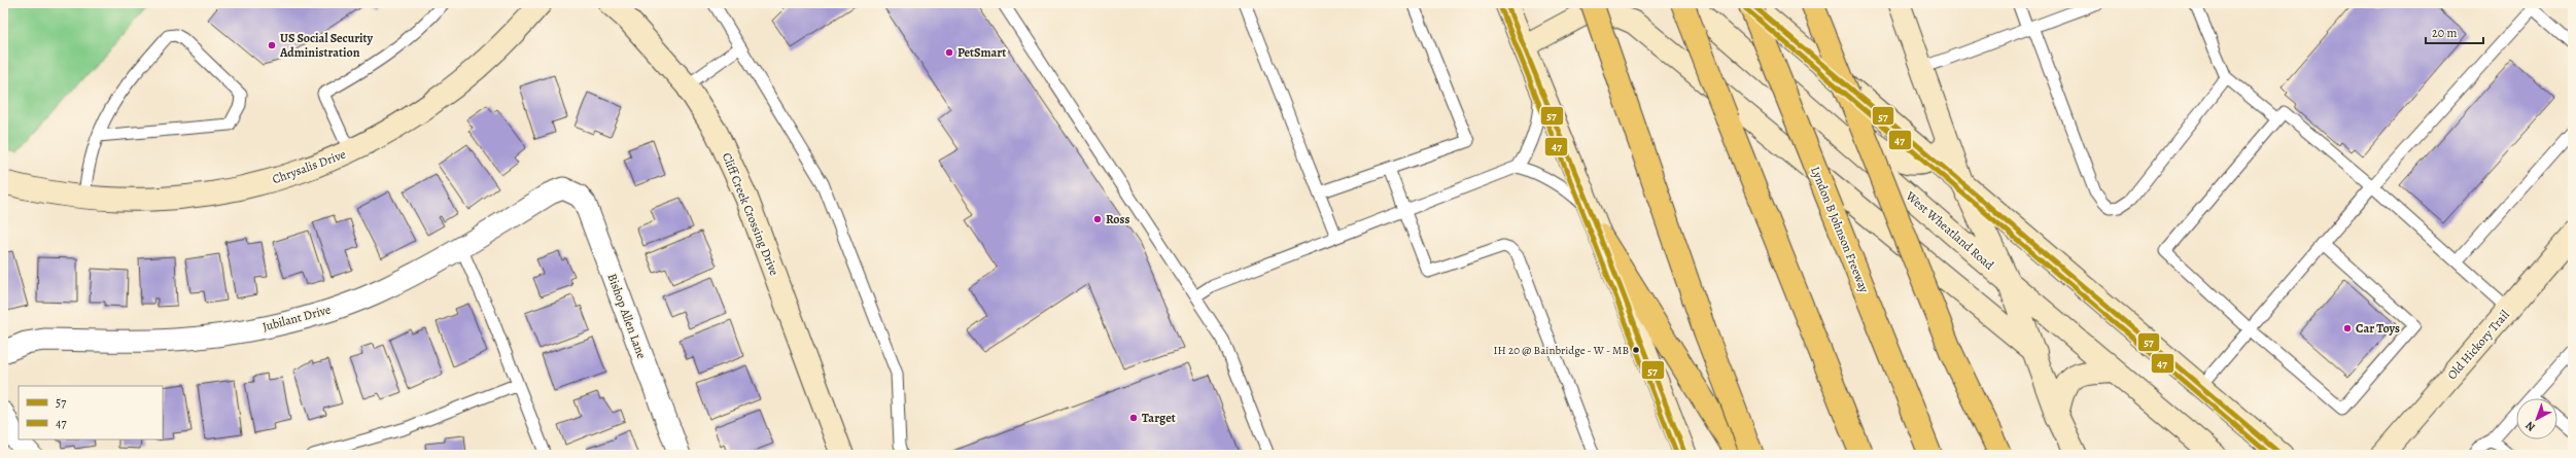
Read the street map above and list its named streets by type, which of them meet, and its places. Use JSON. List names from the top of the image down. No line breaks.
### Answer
{"streets":{"highway":["Lyndon B Johnson Freeway"],"main road":["Chrysalis Drive","Cliff Creek Crossing Drive","West Wheatland Road","Old Hickory Trail"],"street":["Bishop Allen Lane","Jubilant Drive"]},"crossings":[["Bishop Allen Lane","Jubilant Drive"]],"places":["US Social Security Administration","PetSmart","Ross","Car Toys","IH 20 @ Bainbridge - W - MB","Target"],"lines":["transit line 57","transit line 47"],"legend":["57","47"],"scale_bar":"20 m","north":"bottom left"}
